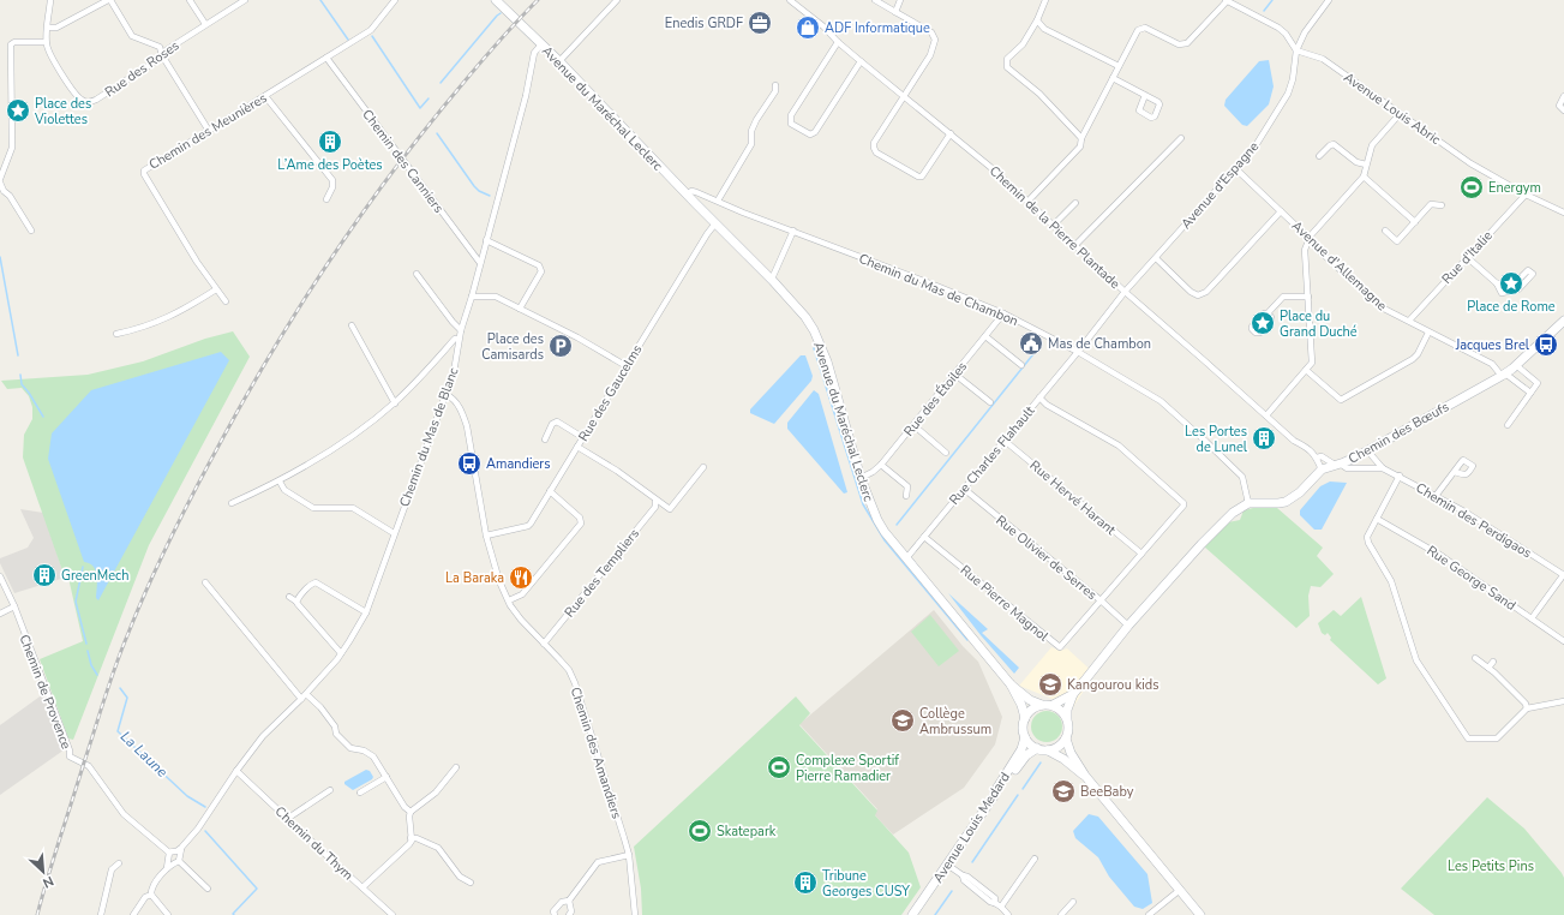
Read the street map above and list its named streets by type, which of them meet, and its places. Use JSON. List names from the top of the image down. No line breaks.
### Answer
{"streets":{"main road":["Avenue du Maréchal Leclerc","Chemin des Bœufs","Avenue Louis Medard"],"street":["Rue des Roses","Avenue Louis Abric","Chemin des Meunières","Chemin des Canniers","Avenue d'Espagne","Chemin de la Pierre Plantade","Rue d'Italie","Avenue d'Allemagne","Chemin du Mas de Chambon","Rue des Gaucelms","Rue des Étoiles","Chemin du Mas de Blanc","Rue Charles Flahault","Rue Hervé Harant","Chemin des Perdigaos","Rue Olivier de Serres","Rue des Templiers","Rue George Sand","Rue Pierre Magnol","Chemin de Provence","Chemin des Amandiers","Chemin du Thym"]},"crossings":[["Avenue du Maréchal Leclerc","Chemin du Mas de Chambon"],["Avenue du Maréchal Leclerc","Rue des Gaucelms"],["Avenue du Maréchal Leclerc","Rue des Étoiles"],["Avenue du Maréchal Leclerc","Chemin du Mas de Blanc"],["Avenue du Maréchal Leclerc","Rue Charles Flahault"],["Avenue du Maréchal Leclerc","Avenue Louis Medard"],["Avenue Louis Abric","Avenue d'Espagne"],["Avenue Louis Abric","Rue d'Italie"],["Chemin des Meunières","Chemin des Canniers"],["Chemin des Canniers","Chemin du Mas de Blanc"],["Avenue d'Espagne","Chemin de la Pierre Plantade"],["Avenue d'Espagne","Avenue d'Allemagne"],["Avenue d'Espagne","Chemin du Mas de Chambon"],["Avenue d'Espagne","Rue Charles Flahault"],["Chemin de la Pierre Plantade","Chemin des Bœufs"],["Chemin de la Pierre Plantade","Chemin des Perdigaos"],["Rue d'Italie","Avenue d'Allemagne"],["Avenue d'Allemagne","Chemin des Bœufs"],["Chemin du Mas de Chambon","Rue des Étoiles"],["Chemin du Mas de Chambon","Rue Charles Flahault"],["Rue des Gaucelms","Chemin des Amandiers"],["Chemin des Bœufs","Chemin des Perdigaos"],["Chemin du Mas de Blanc","Chemin de Provence"],["Chemin du Mas de Blanc","Chemin des Amandiers"],["Chemin du Mas de Blanc","Chemin du Thym"],["Rue Charles Flahault","Rue Hervé Harant"],["Rue Charles Flahault","Rue Olivier de Serres"],["Rue Charles Flahault","Rue Pierre Magnol"],["Rue Olivier de Serres","Rue Pierre Magnol"],["Rue des Templiers","Chemin des Amandiers"]],"water":["La Laune"],"parks":["Les Petits Pins"],"places":{"office":["Enedis GRDF"],"shop":["ADF Informatique"],"place":["Place des Violettes","Place de Rome","Place du Grand Duché"],"building":["L’Ame des Poètes","Les Portes de Lunel","GreenMech","Tribune Georges CUSY"],"sports":["Energym","Complexe Sportif Pierre Ramadier","Skatepark"],"public building":["Mas de Chambon"],"bus stop":["Jacques Brel","Amandiers"],"parking":["Place des Camisards"],"restaurant":["La Baraka"],"school or university":["Kangourou kids","Collège Ambrussum","BeeBaby"]},"north":"bottom right"}
